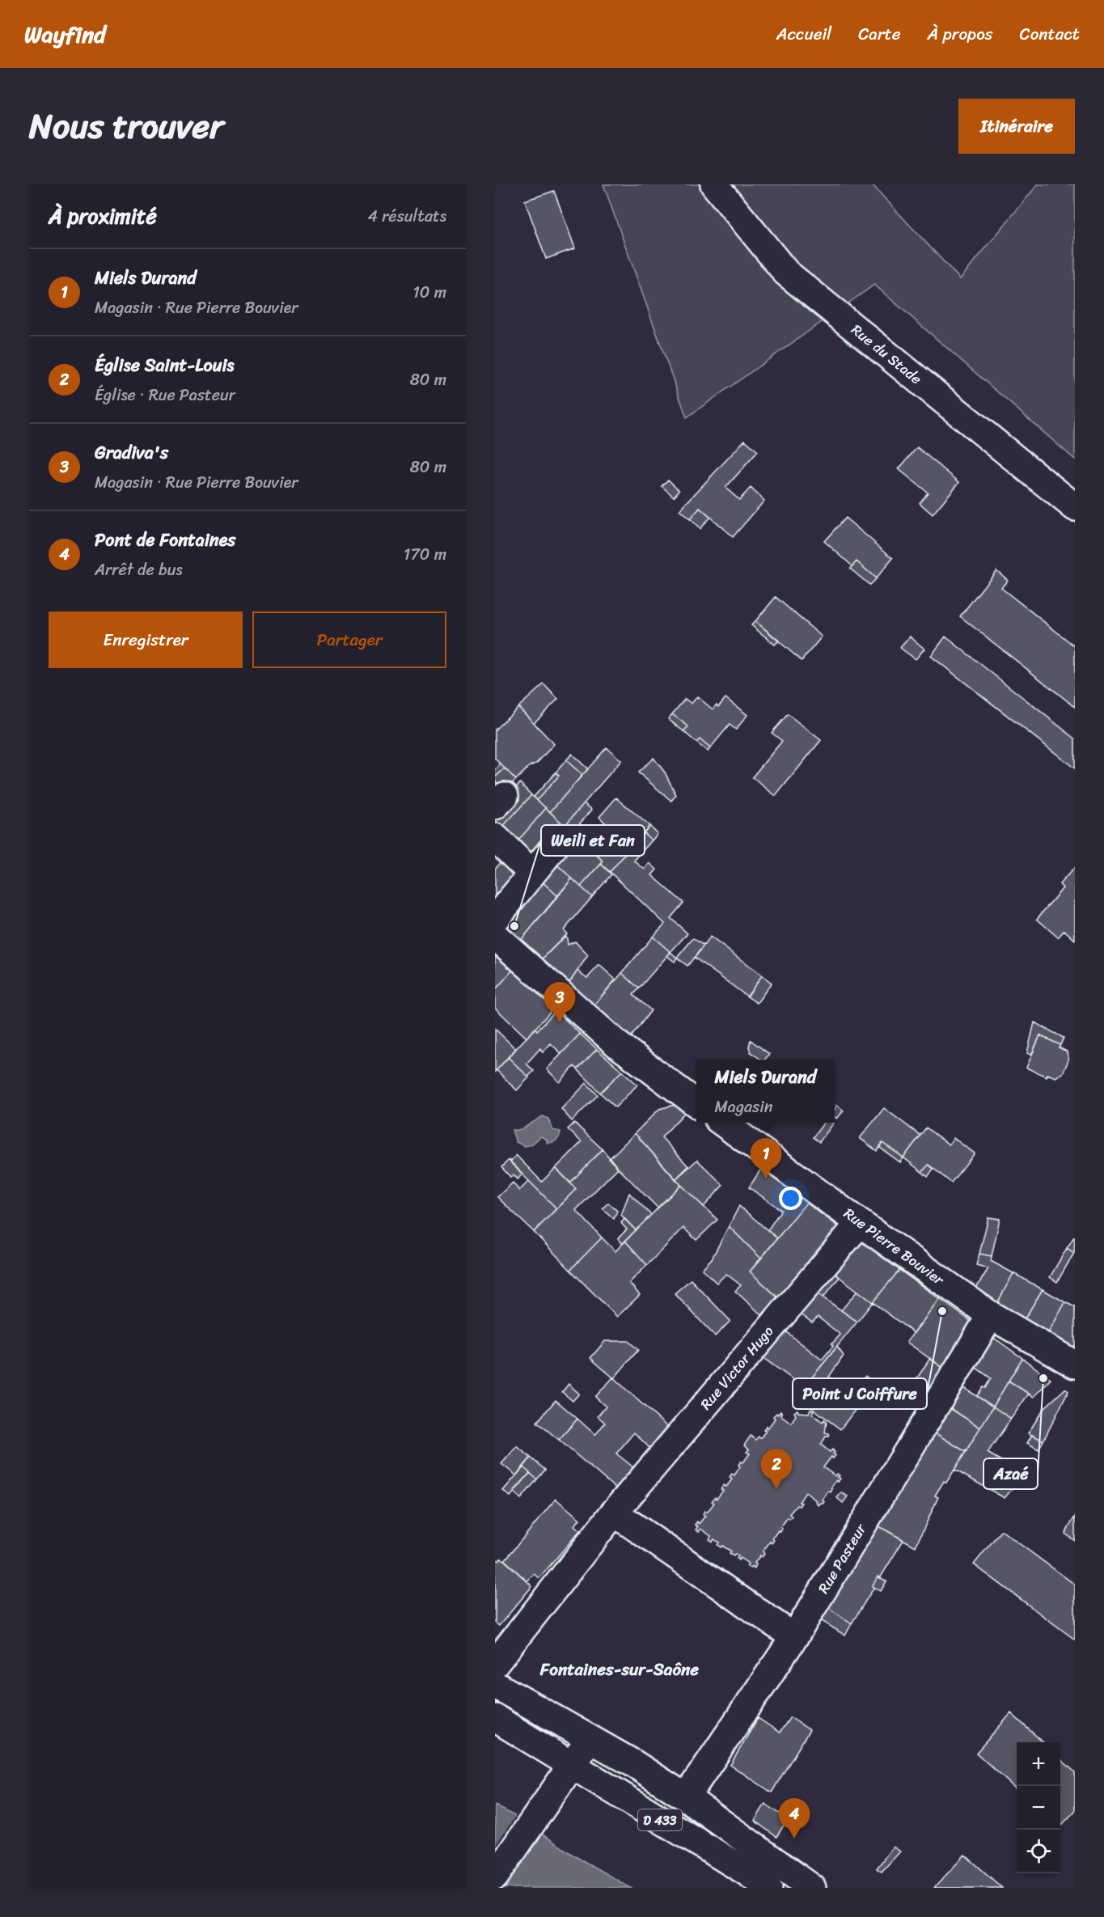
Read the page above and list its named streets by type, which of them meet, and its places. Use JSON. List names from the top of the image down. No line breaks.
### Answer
{"streets":{"street":["Rue du Stade","Rue Pierre Bouvier","Rue Victor Hugo","Rue Pasteur","D 433"]},"crossings":[["Rue Pierre Bouvier","Rue Victor Hugo"],["Rue Pierre Bouvier","Rue Pasteur"]],"districts":["Fontaines-sur-Saône"],"places":["Weili et Fan","Point J Coiffure","Azaé"],"page":{"header":"Wayfind","nav":["Accueil","Carte","À propos","Contact"],"title":"Nous trouver","buttons":["Itinéraire",["Enregistrer","Partager"]],"heading":["À proximité","4 résultats"],"list":[{"mark":"1","name":"Miels Durand","note":"Magasin · Rue Pierre Bouvier","value":"10 m"},{"mark":"2","name":"Église Saint-Louis","note":"Église · Rue Pasteur","value":"80 m"},{"mark":"3","name":"Gradiva's","note":"Magasin · Rue Pierre Bouvier","value":"80 m"},{"mark":"4","name":"Pont de Fontaines","note":"Arrêt de bus","value":"170 m"}],"pins":["3","1","2","4"],"popup":["Miels Durand","Magasin"],"map_buttons":["+","−"]}}
